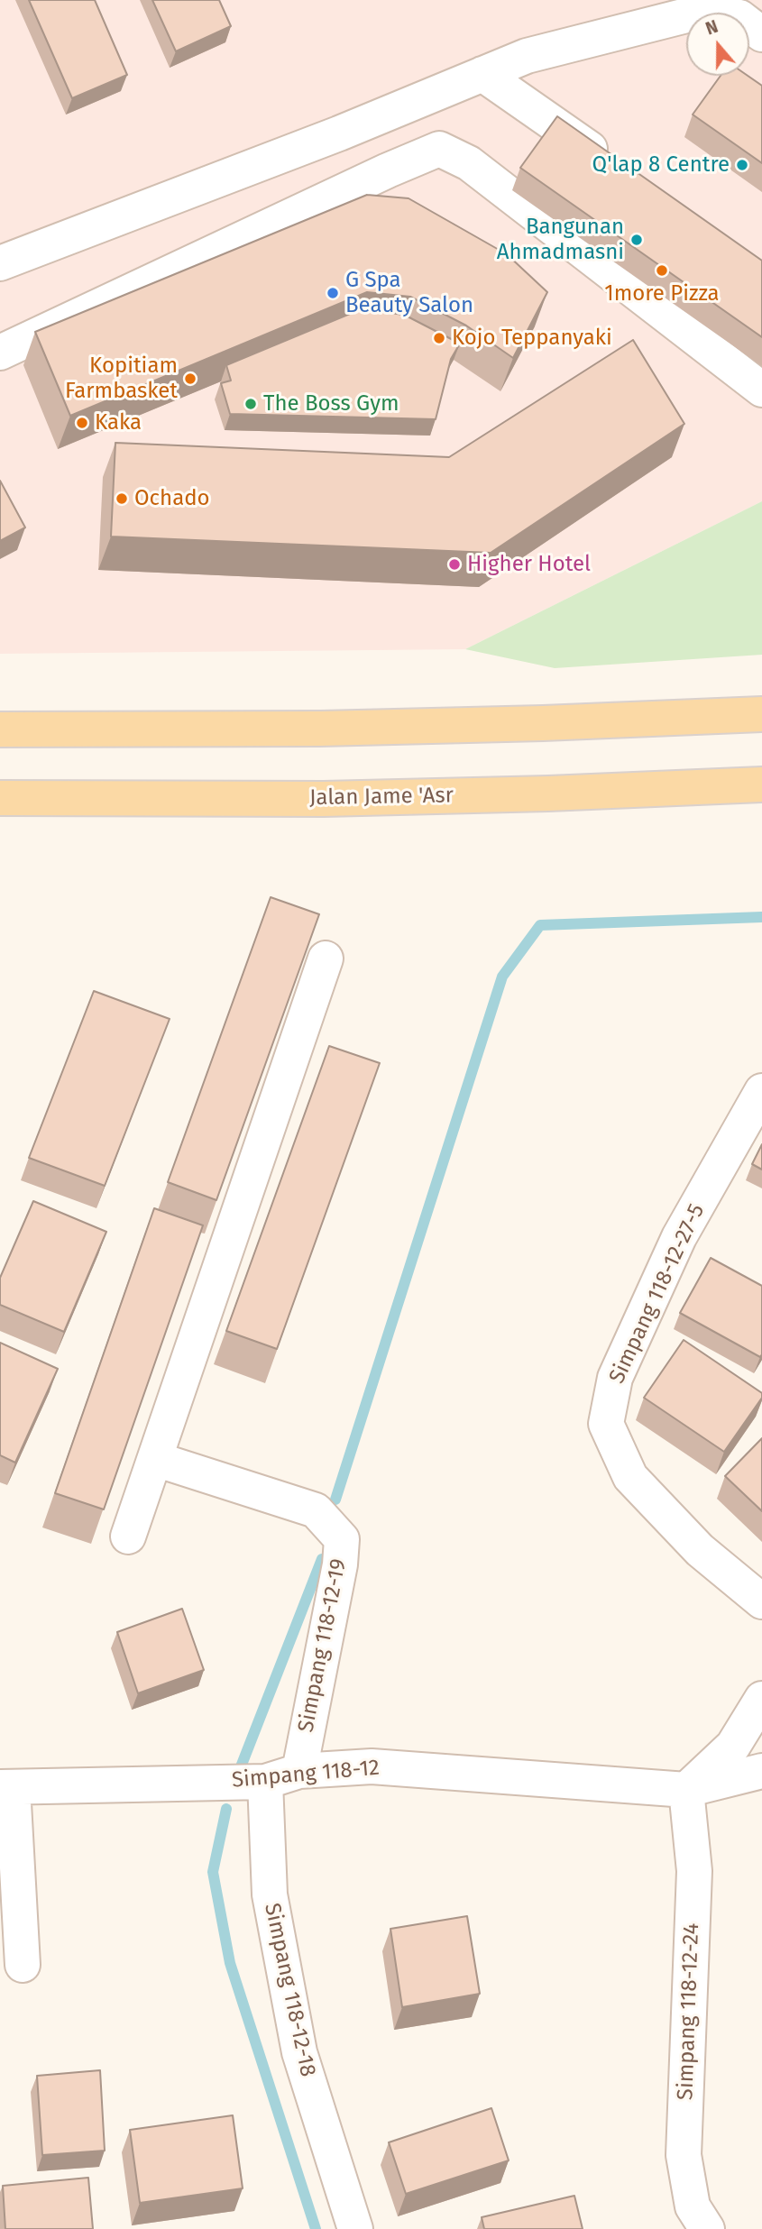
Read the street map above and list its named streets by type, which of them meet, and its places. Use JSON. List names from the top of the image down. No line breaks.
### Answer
{"streets":{"main road":["Jalan Jame 'Asr"],"street":["Simpang 118-12-27-5","Simpang 118-12-19","Simpang 118-12","Simpang 118-12-18","Simpang 118-12-24"]},"crossings":[["Simpang 118-12-19","Simpang 118-12"],["Simpang 118-12","Simpang 118-12-18"],["Simpang 118-12","Simpang 118-12-24"]],"places":["Q'lap 8 Centre","Bangunan Ahmadmasni","1more Pizza","G Spa Beauty Salon","Kojo Teppanyaki","Kopitiam Farmbasket","The Boss Gym","Kaka","Ochado","Higher Hotel"],"north":"top"}
